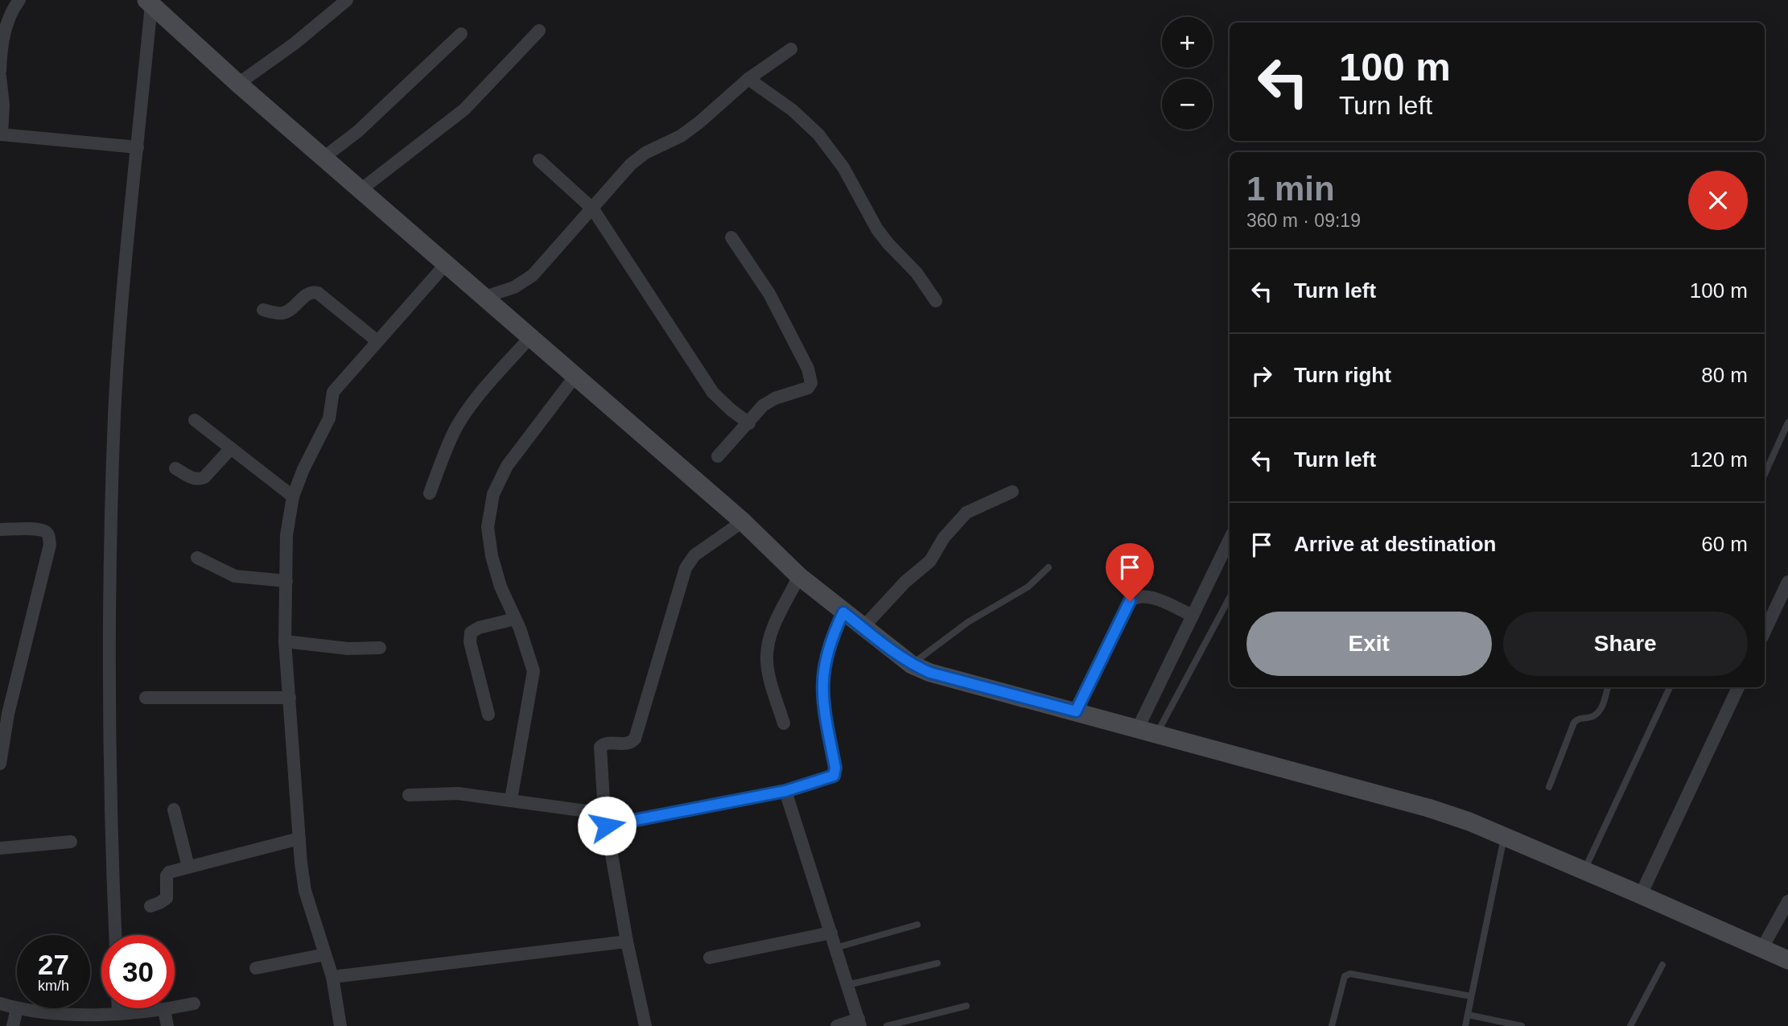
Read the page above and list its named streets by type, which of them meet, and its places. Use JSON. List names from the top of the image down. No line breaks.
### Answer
{"page":{"map_buttons":["+","−"],"turn":["100 m","Turn left"],"heading":["1 min","360 m · 09:19"],"list":[{"name":"Turn left","value":"100 m"},{"name":"Turn right","value":"80 m"},{"name":"Turn left","value":"120 m"},{"name":"Arrive at destination","value":"60 m"}],"buttons":["Exit","Share"],"speed":"27 km/h","limit":"30"}}
